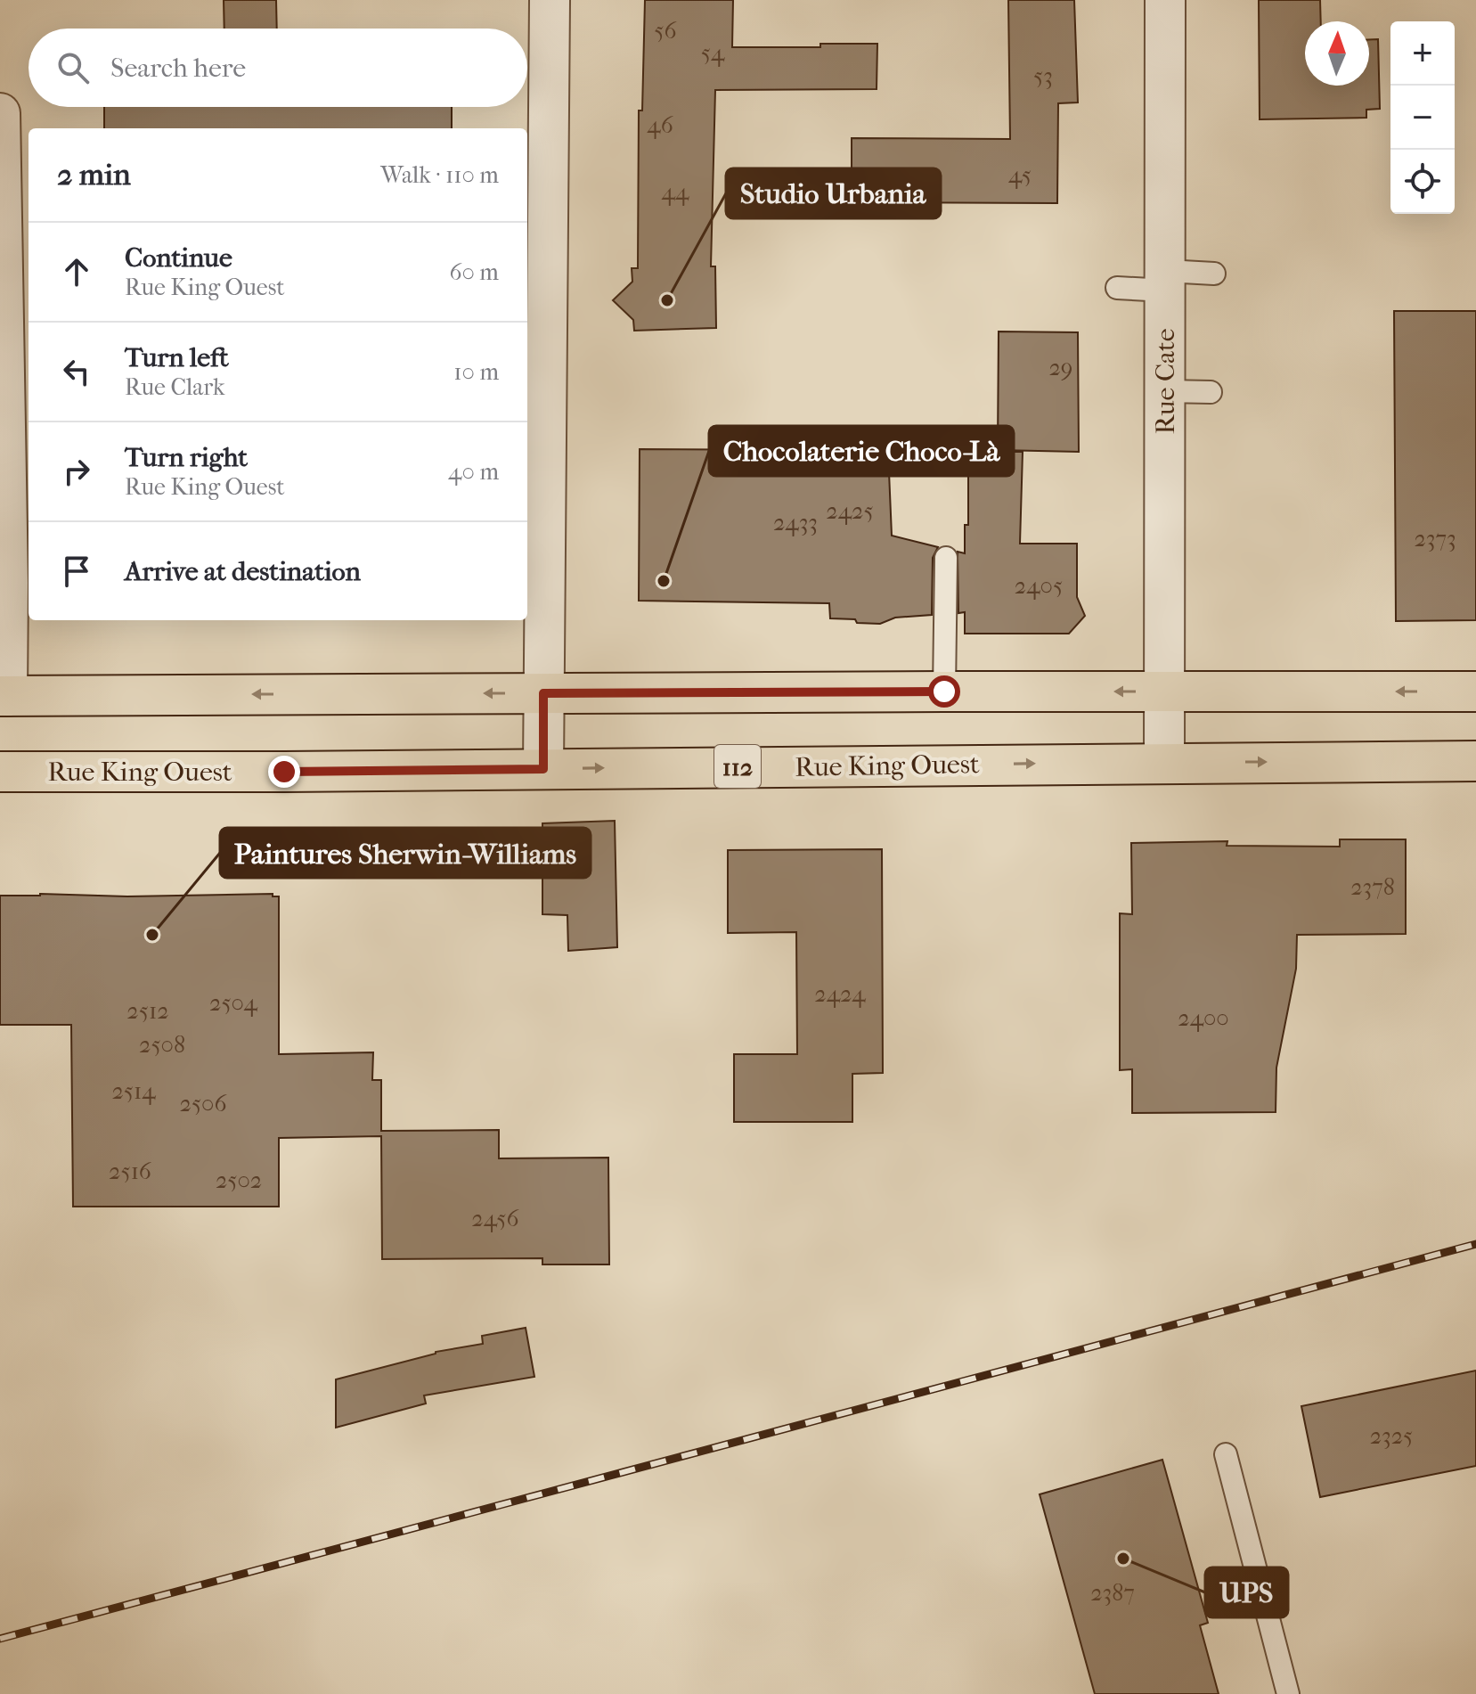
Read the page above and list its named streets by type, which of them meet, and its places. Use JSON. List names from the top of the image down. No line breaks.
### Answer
{"streets":{"main road":["Rue King Ouest","112"],"street":["Rue Cate"]},"crossings":[["Rue Cate","Rue King Ouest"]],"places":["Studio Urbania","Chocolaterie Choco-Là","Paintures Sherwin-Williams","UPS"],"house_numbers":["56","54","53","46","45","44","29","2425","2433","2373","2405","2378","2424","2504","2512","2400","2508","2514","2506","2516","2502","2456","2325","2387"],"north":"top","page":{"map_buttons":["+","−"],"search":"Search here","heading":["2 min","Walk · 110 m"],"list":[["Continue","Rue King Ouest","60 m"],["Turn left","Rue Clark","10 m"],["Turn right","Rue King Ouest","40 m"],"Arrive at destination"]}}
